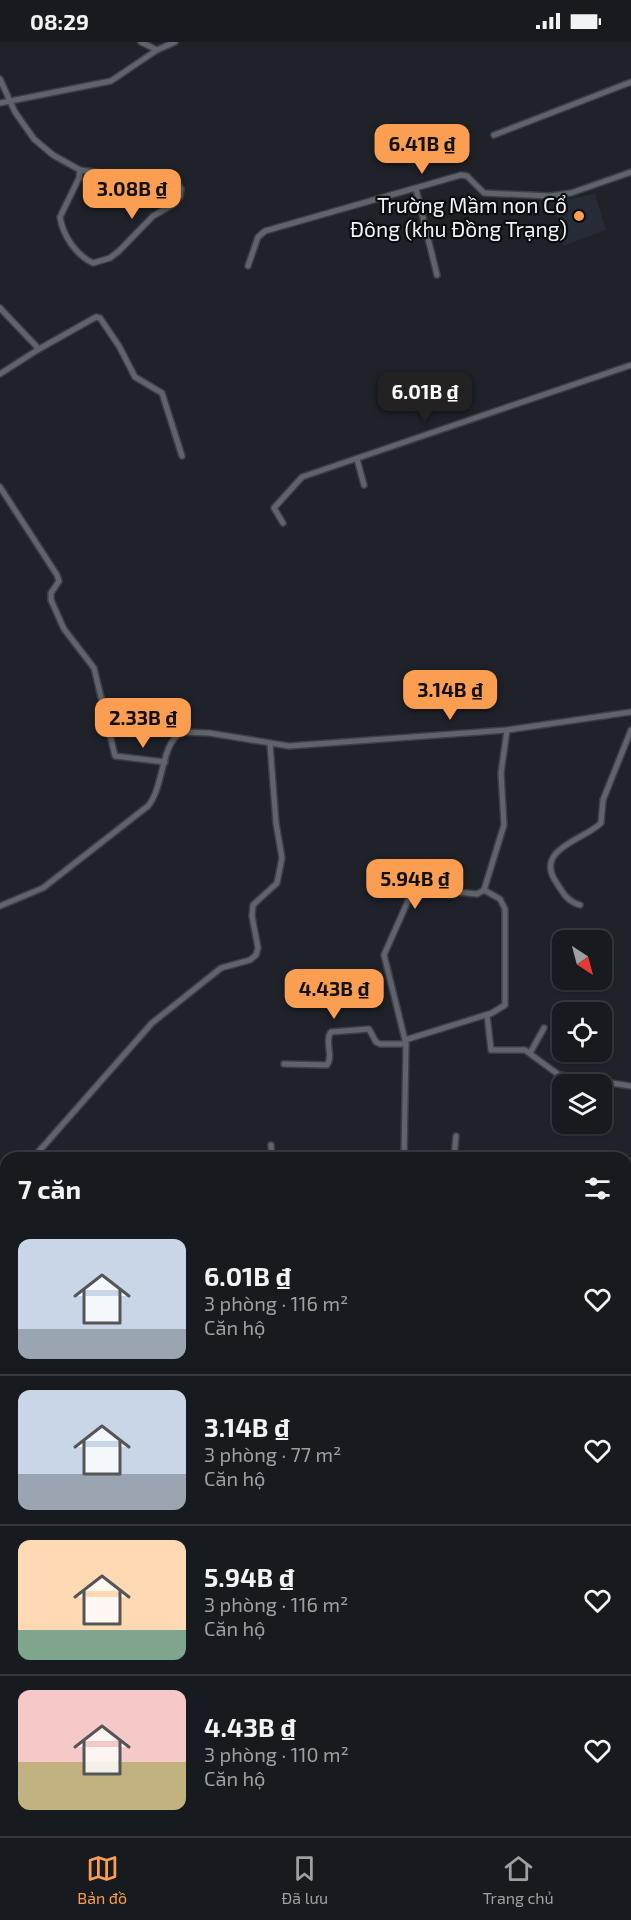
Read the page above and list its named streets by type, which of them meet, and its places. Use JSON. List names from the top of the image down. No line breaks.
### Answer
{"places":["Trường Mầm non Cổ Đông (khu Đồng Trạng)"],"north":"bottom right","page":{"status":"08:29","price":["6.41B ₫","3.08B ₫","6.01B ₫","3.14B ₫","2.33B ₫","5.94B ₫","4.43B ₫"],"heading":"7 căn","list":[{"name":"6.01B ₫","note":"3 phòng · 116 m² · Căn hộ"},{"name":"3.14B ₫","note":"3 phòng · 77 m² · Căn hộ"},{"name":"5.94B ₫","note":"3 phòng · 116 m² · Căn hộ"},{"name":"4.43B ₫","note":"3 phòng · 110 m² · Căn hộ"}],"tabs":["Bản đồ","Đã lưu","Trang chủ"]}}
